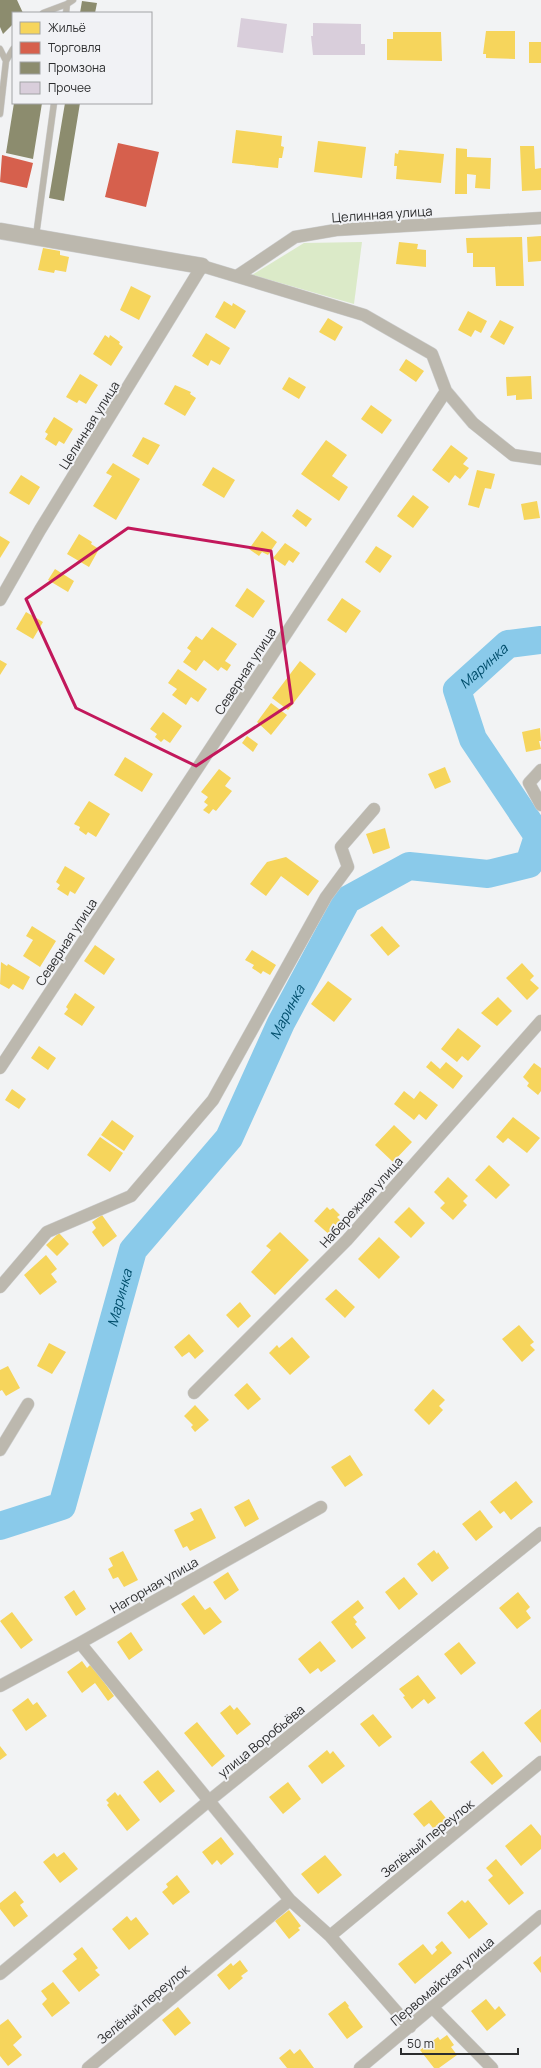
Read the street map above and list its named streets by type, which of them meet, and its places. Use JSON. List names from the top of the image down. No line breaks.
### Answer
{"streets":{"street":["Целинная улица","Северная улица","Набережная улица","Нагорная улица","улица Воробьёва","Зелёный переулок","Первомайская улица"]},"water":["Маринка"],"legend":["Жильё","Торговля","Промзона","Прочее"],"scale_bar":"50 m"}
